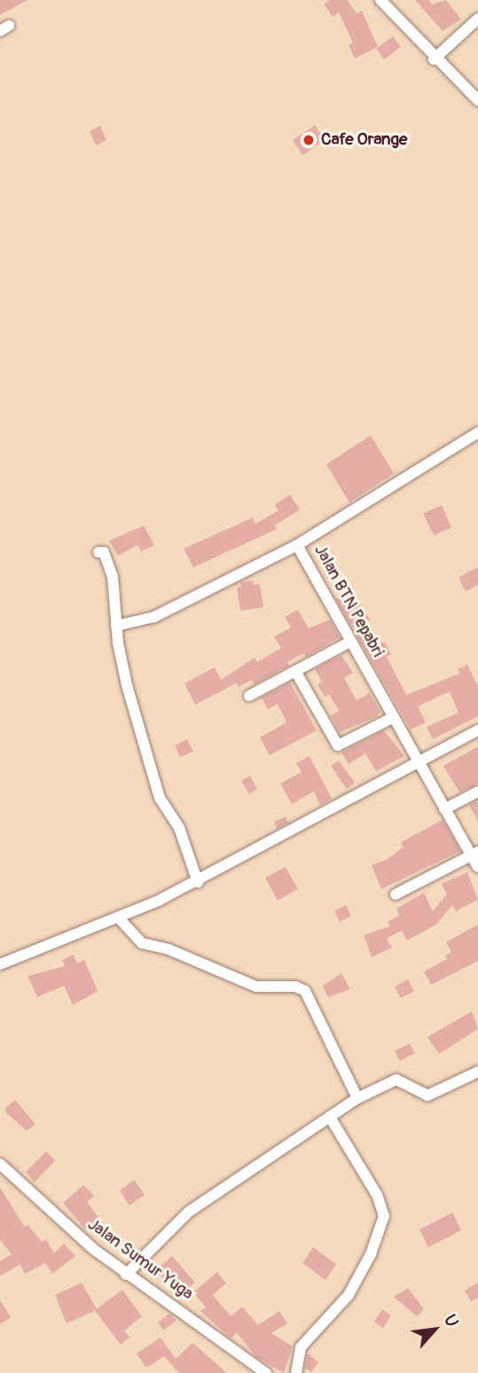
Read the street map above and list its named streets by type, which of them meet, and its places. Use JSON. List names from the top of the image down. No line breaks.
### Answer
{"streets":{"street":["Jalan BTN Pepabri","Jalan Sumur Yuga"]},"places":["Cafe Orange"],"north":"top right"}
